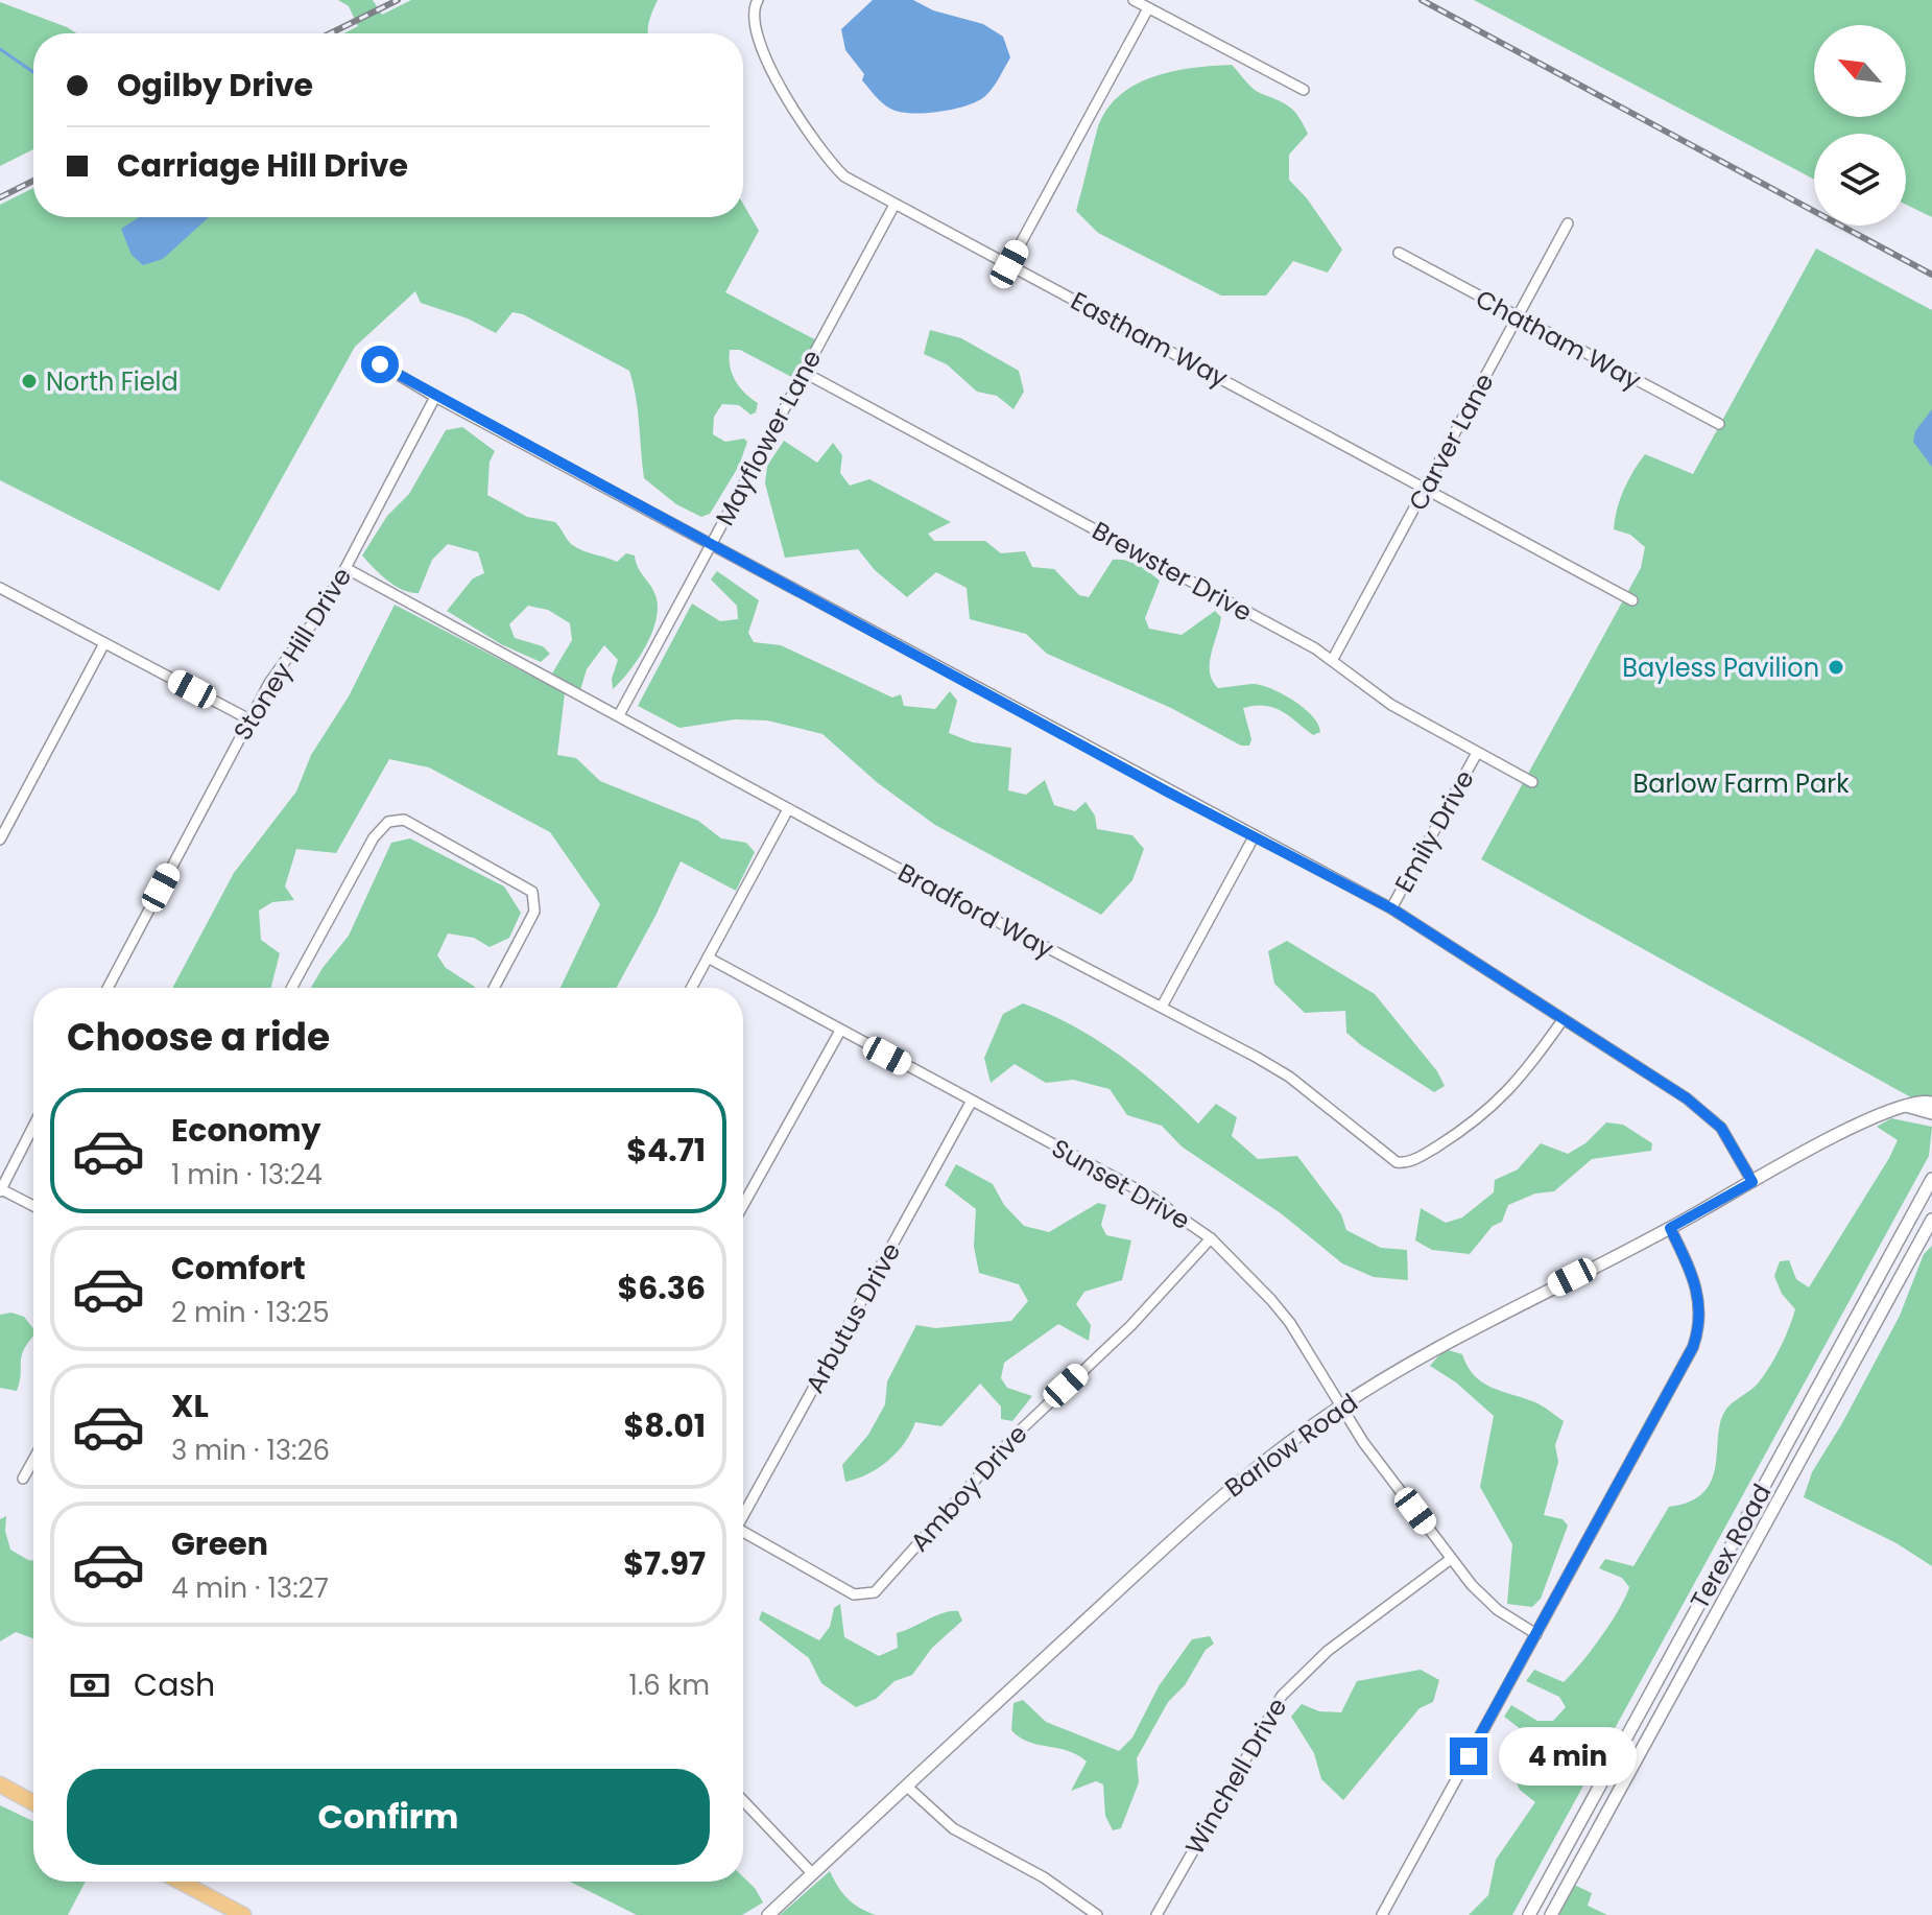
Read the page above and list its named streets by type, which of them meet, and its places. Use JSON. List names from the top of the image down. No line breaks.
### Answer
{"streets":{"street":["Eastham Way","Chatham Way","Mayflower Lane","Carver Lane","Brewster Drive","Stoney Hill Drive","Emily Drive","Bradford Way","Sunset Drive","Arbutus Drive","Barlow Road","Amboy Drive","Terex Road","Winchell Drive"]},"crossings":[["Eastham Way","Mayflower Lane"],["Eastham Way","Carver Lane"],["Chatham Way","Carver Lane"],["Mayflower Lane","Brewster Drive"],["Mayflower Lane","Bradford Way"],["Carver Lane","Brewster Drive"],["Brewster Drive","Emily Drive"],["Stoney Hill Drive","Bradford Way"],["Sunset Drive","Arbutus Drive"],["Sunset Drive","Barlow Road"],["Sunset Drive","Amboy Drive"],["Sunset Drive","Winchell Drive"]],"parks":["Barlow Farm Park"],"places":["North Field","Bayless Pavilion"],"north":"top left","page":{"banner":["Ogilby Drive","Carriage Hill Drive"],"heading":"Choose a ride","list":[{"name":"Economy","note":"1 min · 13:24","value":"$4.71"},{"name":"Comfort","note":"2 min · 13:25","value":"$6.36"},{"name":"XL","note":"3 min · 13:26","value":"$8.01"},{"name":"Green","note":"4 min · 13:27","value":"$7.97"}],"pay":["Cash","1.6 km"],"bubble":"4 min","buttons":"Confirm"}}
